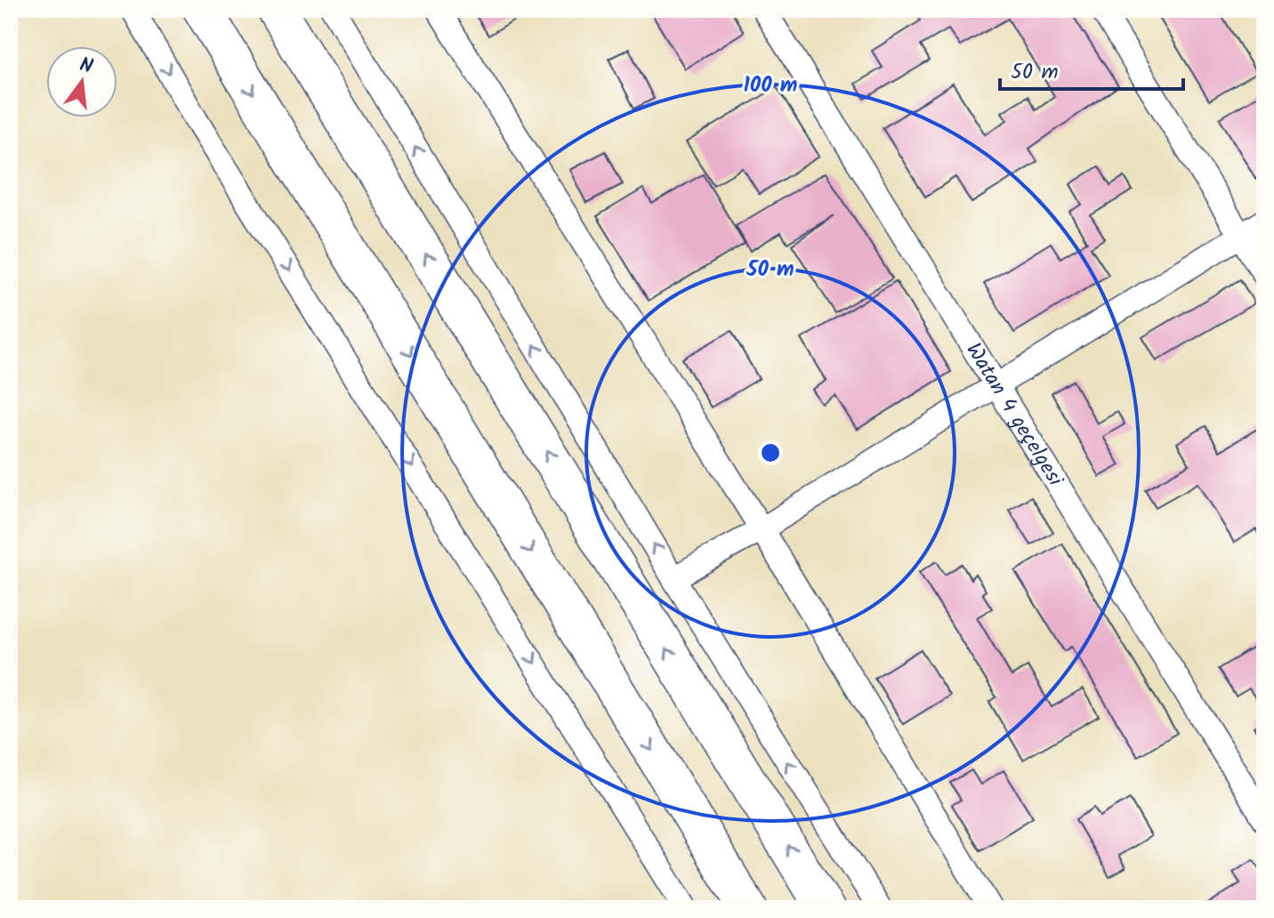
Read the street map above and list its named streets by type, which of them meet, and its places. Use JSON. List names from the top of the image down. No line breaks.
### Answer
{"streets":{"street":["Watan 4 geçelgesi"]},"scale_bar":"50 m","north":"top","rings":["100 m","50 m"]}
